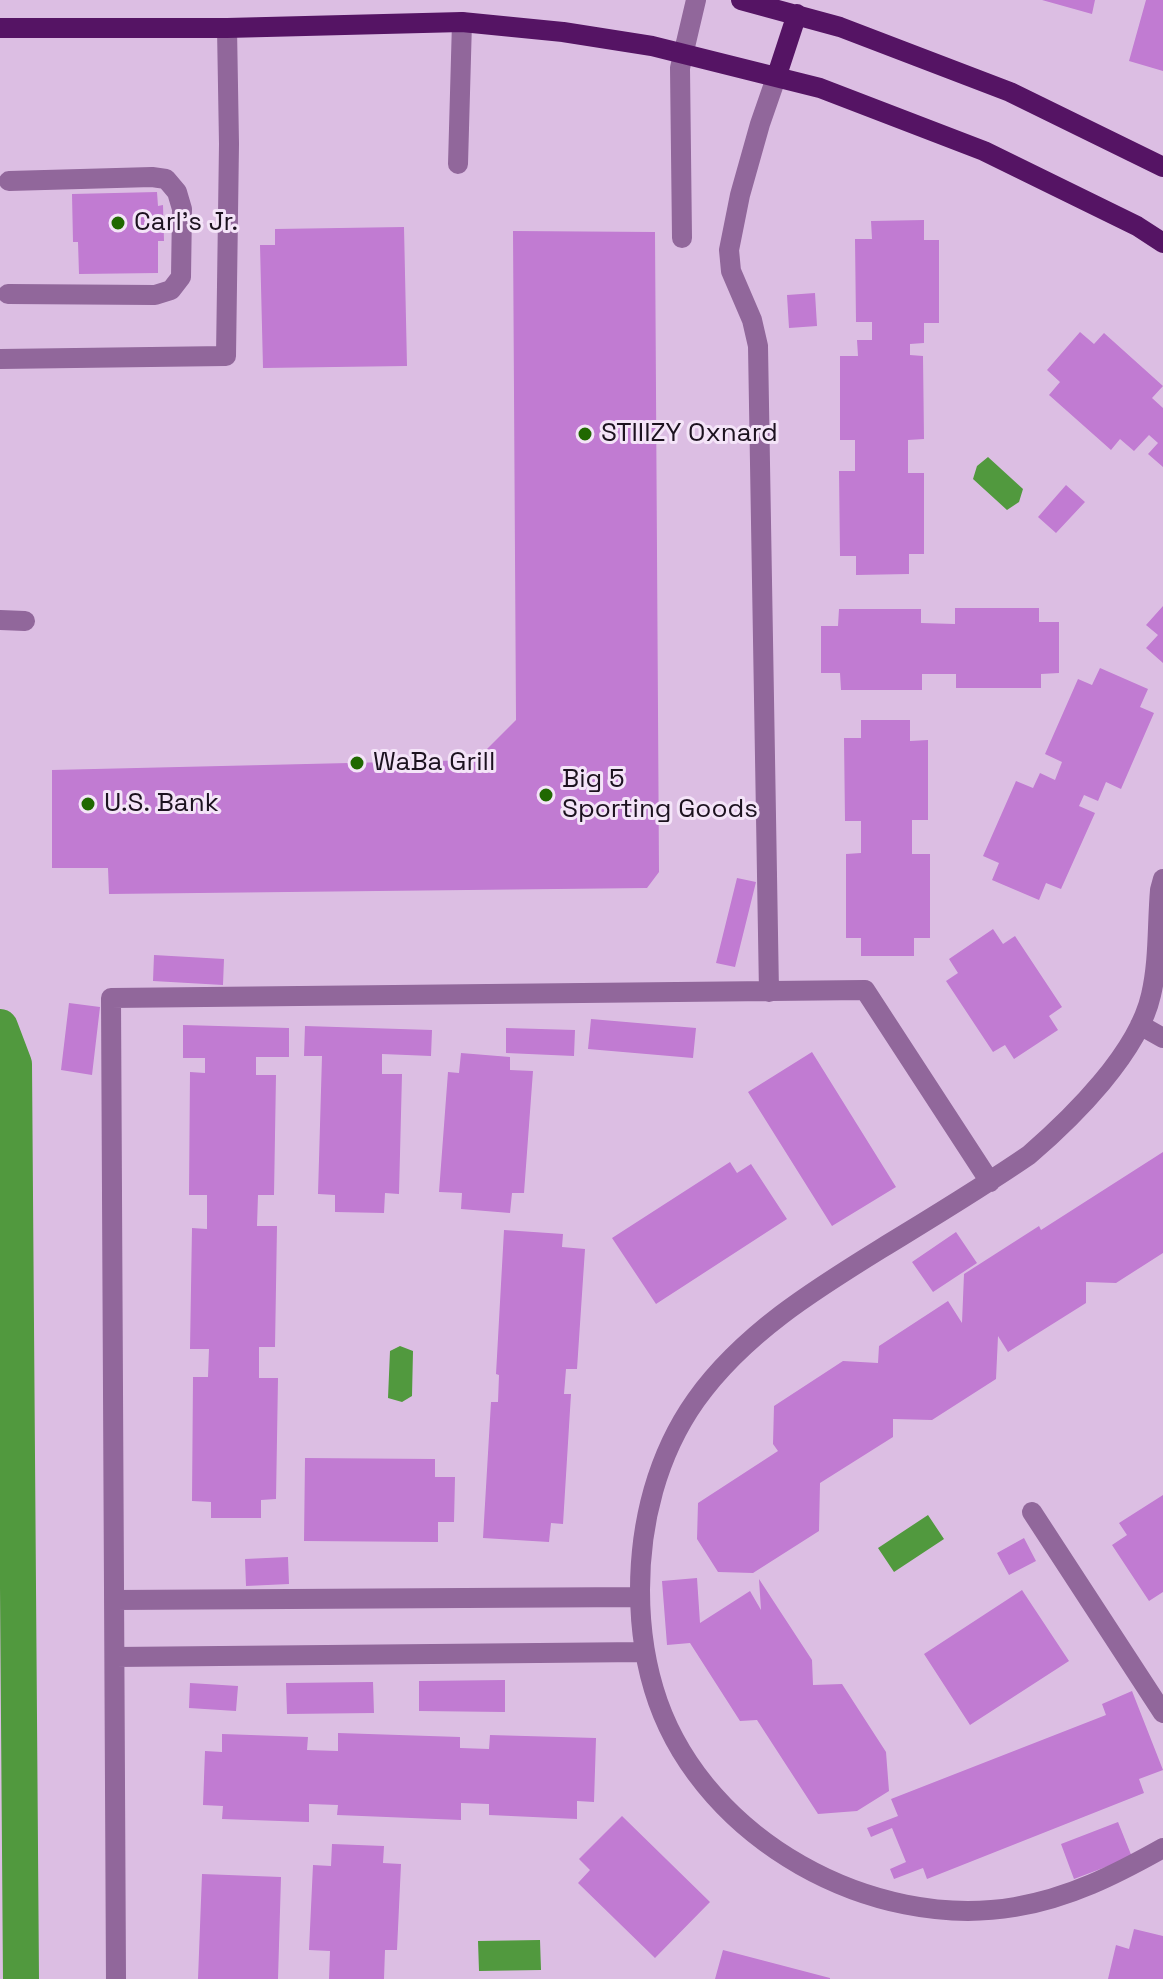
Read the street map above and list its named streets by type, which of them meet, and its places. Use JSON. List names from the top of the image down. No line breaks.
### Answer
{"places":["Carl's Jr.","STIIIZY Oxnard","WaBa Grill","Big 5 Sporting Goods","U.S. Bank"]}
